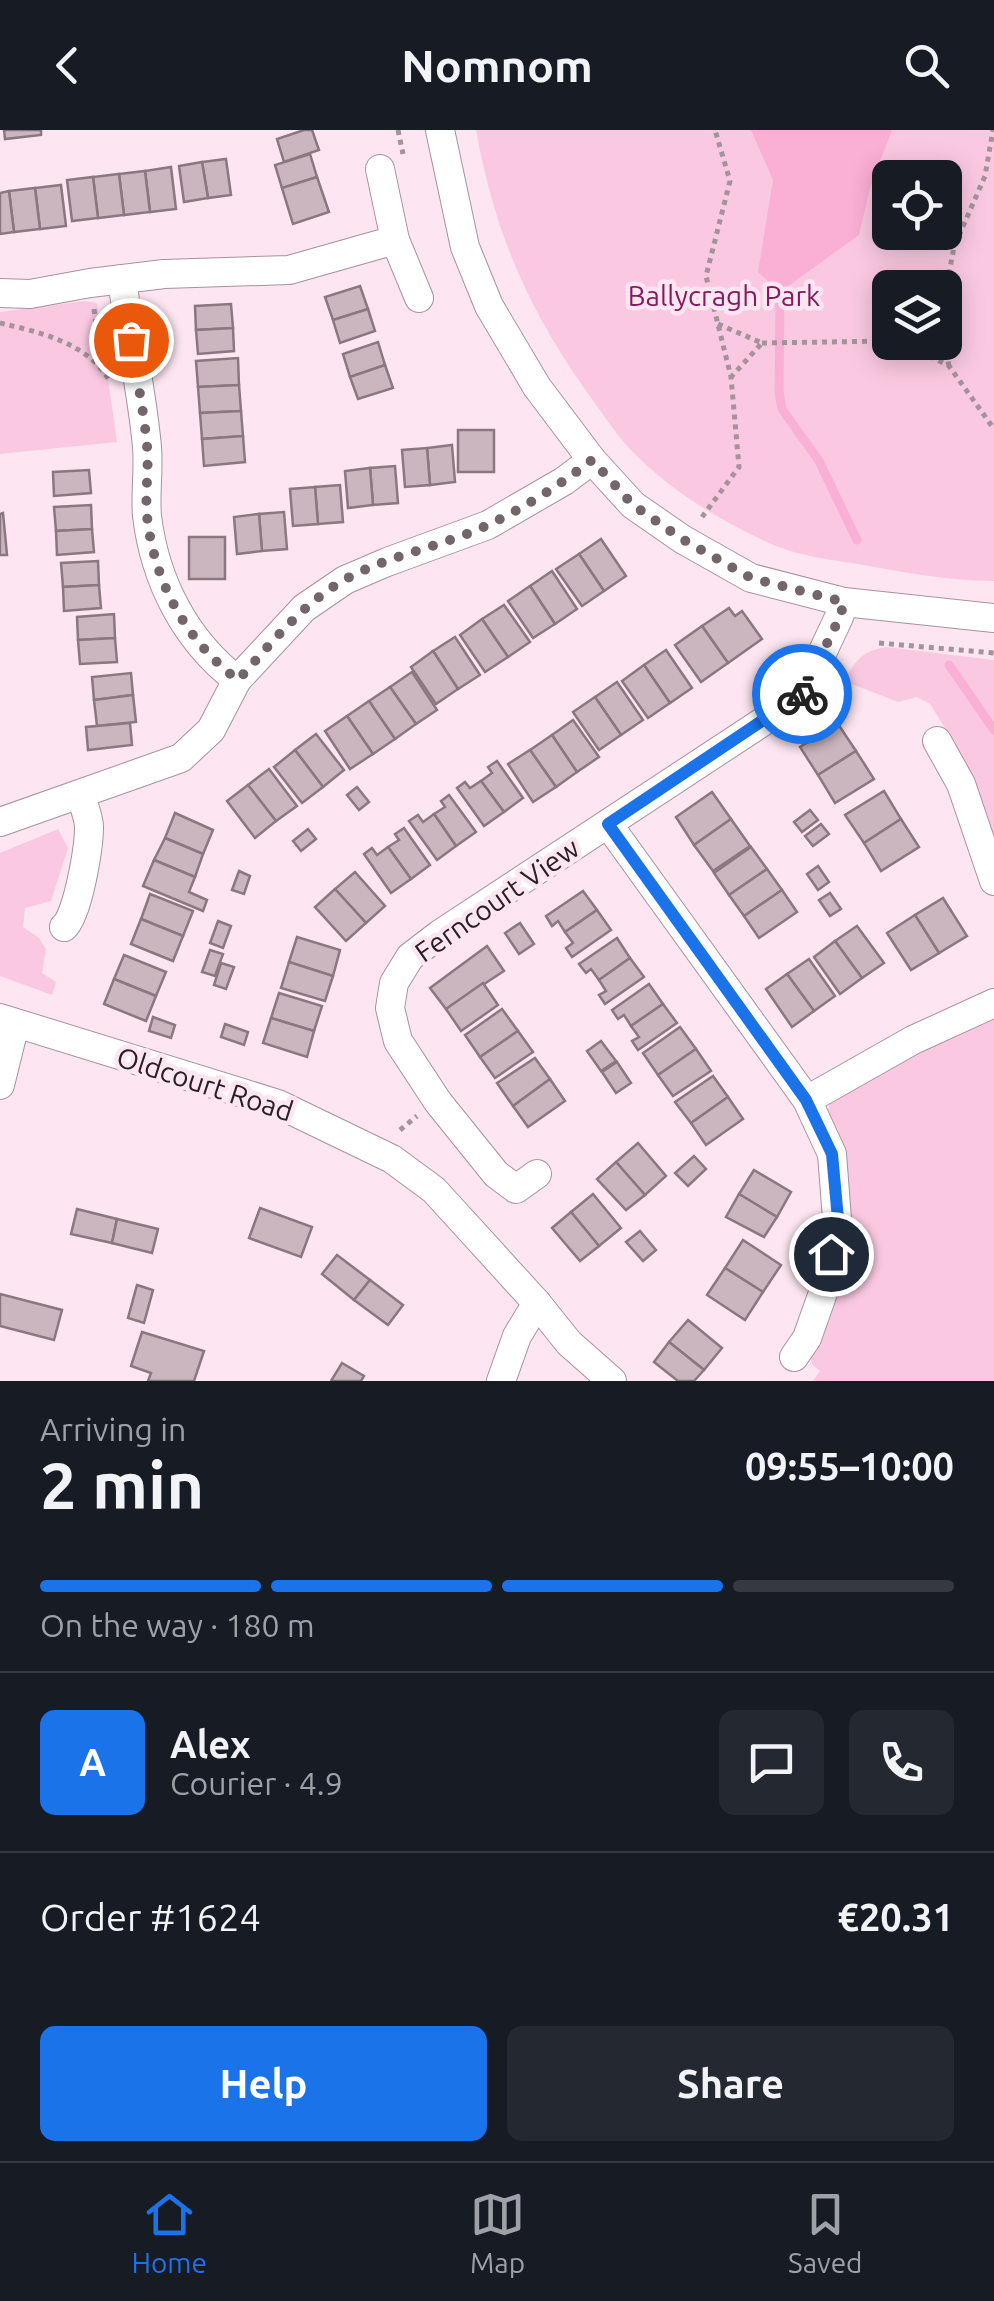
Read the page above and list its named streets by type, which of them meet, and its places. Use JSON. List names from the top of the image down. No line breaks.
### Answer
{"streets":{"street":["Ferncourt View","Oldcourt Road"]},"parks":["Ballycragh Park"],"page":{"header":"Nomnom","heading":["2 min","Arriving in","09:55–10:00"],"panel":["Alex","Courier · 4.9","Order #1624","€20.31"],"bar":"On the way · 180 m","round":"A","buttons":["Help","Share"],"tabs":["Home","Map","Saved"]}}
